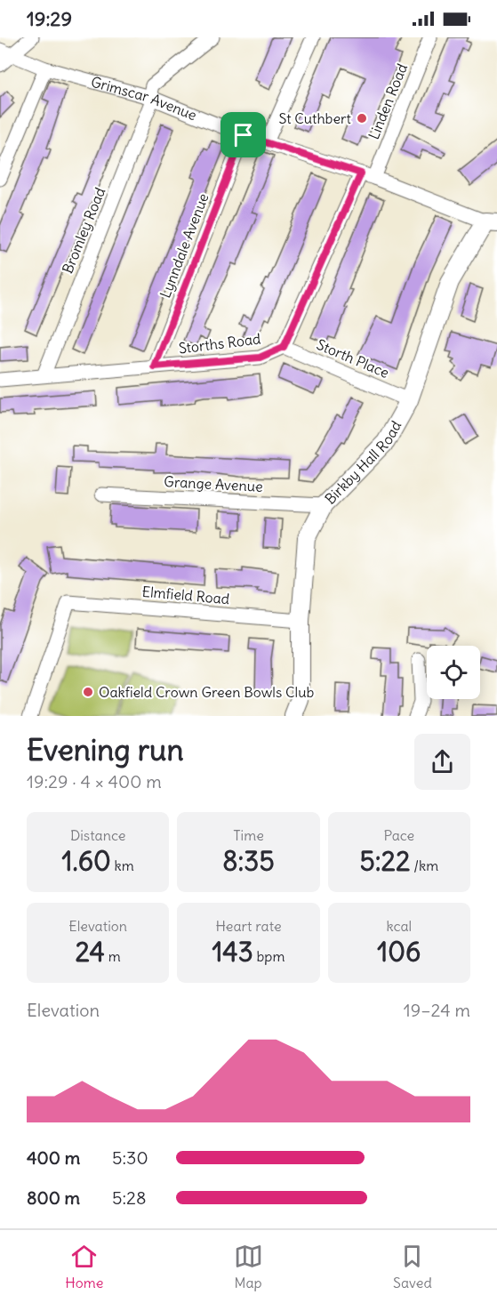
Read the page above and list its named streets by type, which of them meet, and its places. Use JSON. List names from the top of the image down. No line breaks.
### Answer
{"streets":{"street":["Grimscar Avenue","Linden Road","Bromley Road","Lynndale Avenue","Storths Road","Storth Place","Birkby Hall Road","Grange Avenue","Elmfield Road"]},"crossings":[["Grimscar Avenue","Linden Road"],["Grimscar Avenue","Bromley Road"],["Grimscar Avenue","Lynndale Avenue"],["Grimscar Avenue","Storths Road"],["Grimscar Avenue","Birkby Hall Road"],["Linden Road","Storths Road"],["Bromley Road","Storths Road"],["Lynndale Avenue","Storths Road"],["Storths Road","Storth Place"],["Storth Place","Birkby Hall Road"],["Birkby Hall Road","Grange Avenue"],["Birkby Hall Road","Elmfield Road"]],"places":["St Cuthbert","Oakfield Crown Green Bowls Club"],"page":{"status":"19:29","heading":["Evening run","19:29 · 4 × 400 m"],"stats":[["Distance","1.60 km"],["Time","8:35"],["Pace","5:22 /km"],["Elevation","24 m"],["Heart rate","143 bpm"],["kcal","106"]],"chart":["Elevation","19–24 m"],"list":[{"name":"400 m","note":"5:30"},{"name":"800 m","note":"5:28"}],"tabs":["Home","Map","Saved"]}}
